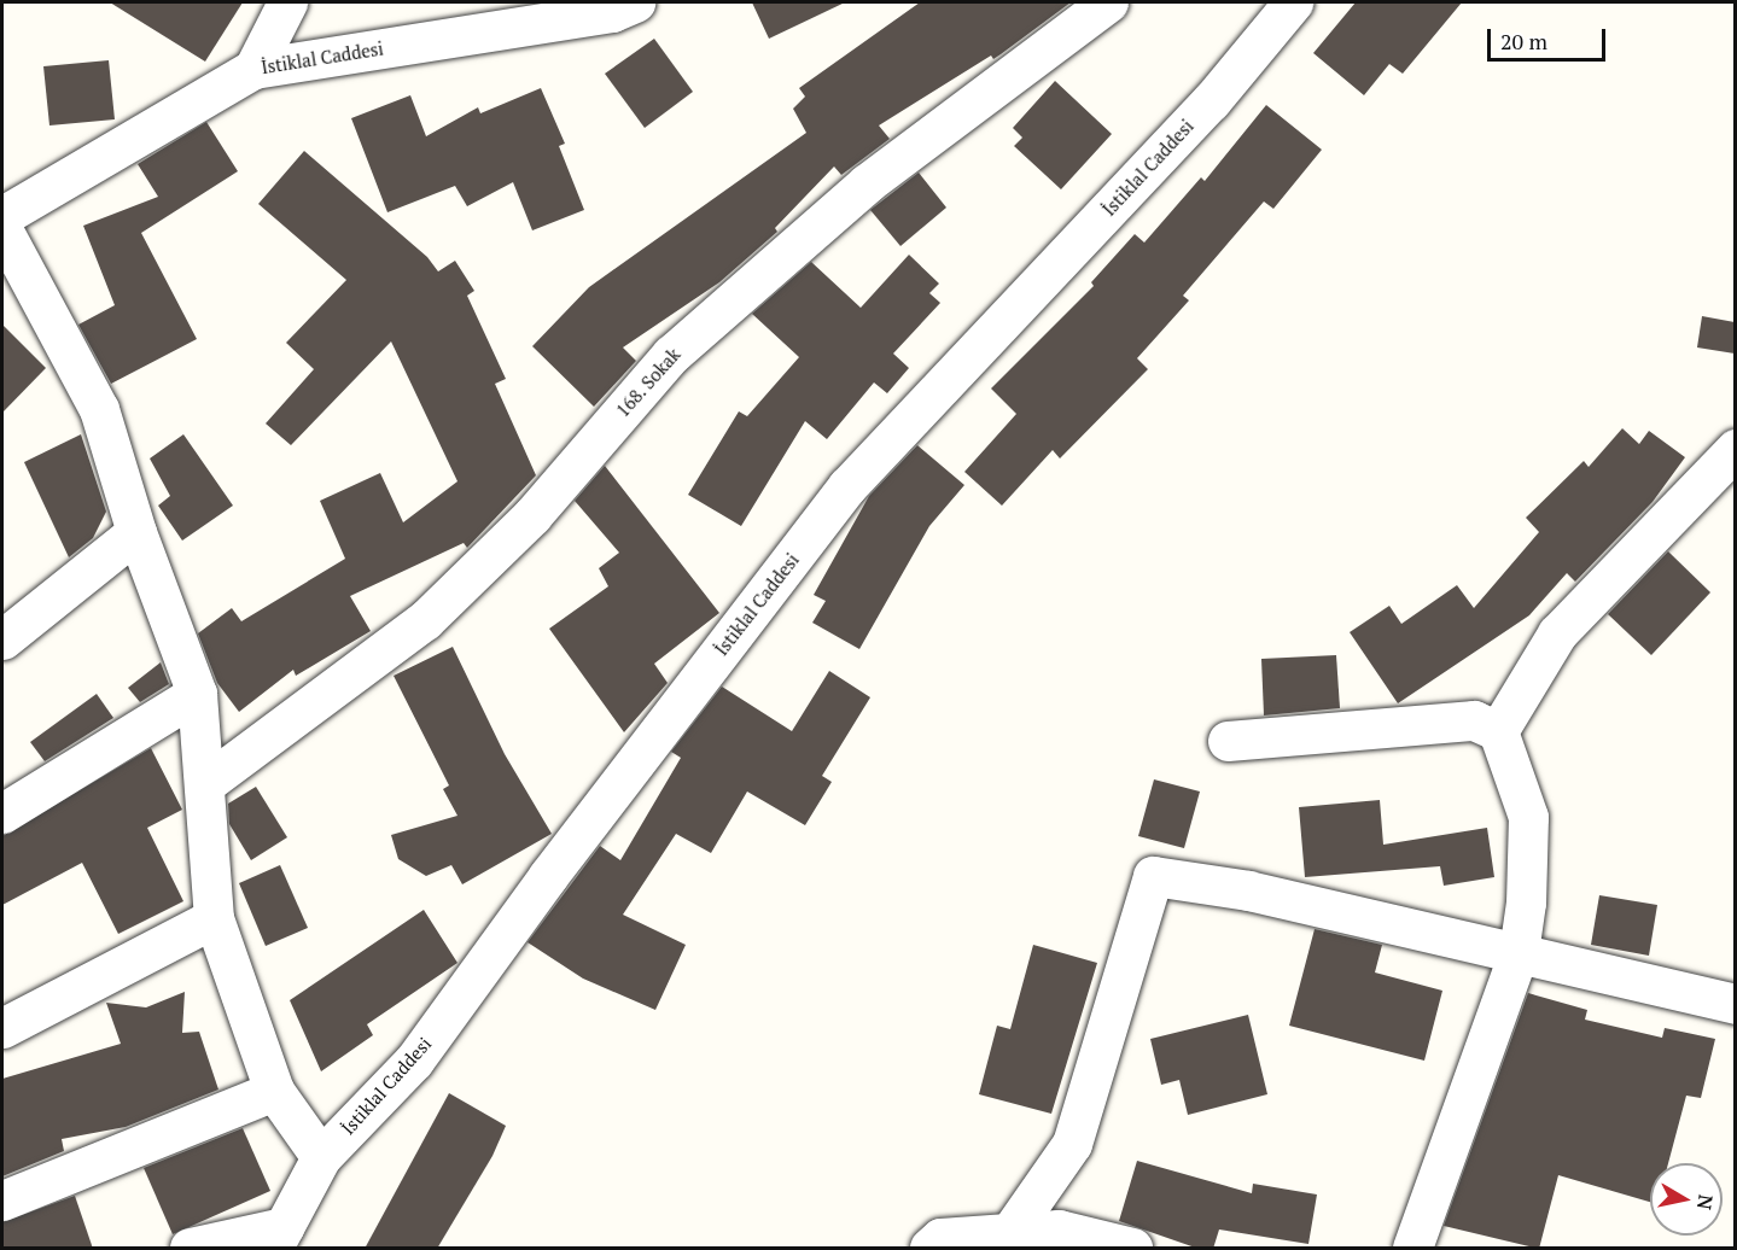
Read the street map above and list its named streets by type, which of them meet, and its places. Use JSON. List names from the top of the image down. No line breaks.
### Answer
{"streets":{"street":["İstiklal Caddesi","168. Sokak"]},"scale_bar":"20 m","north":"right"}
